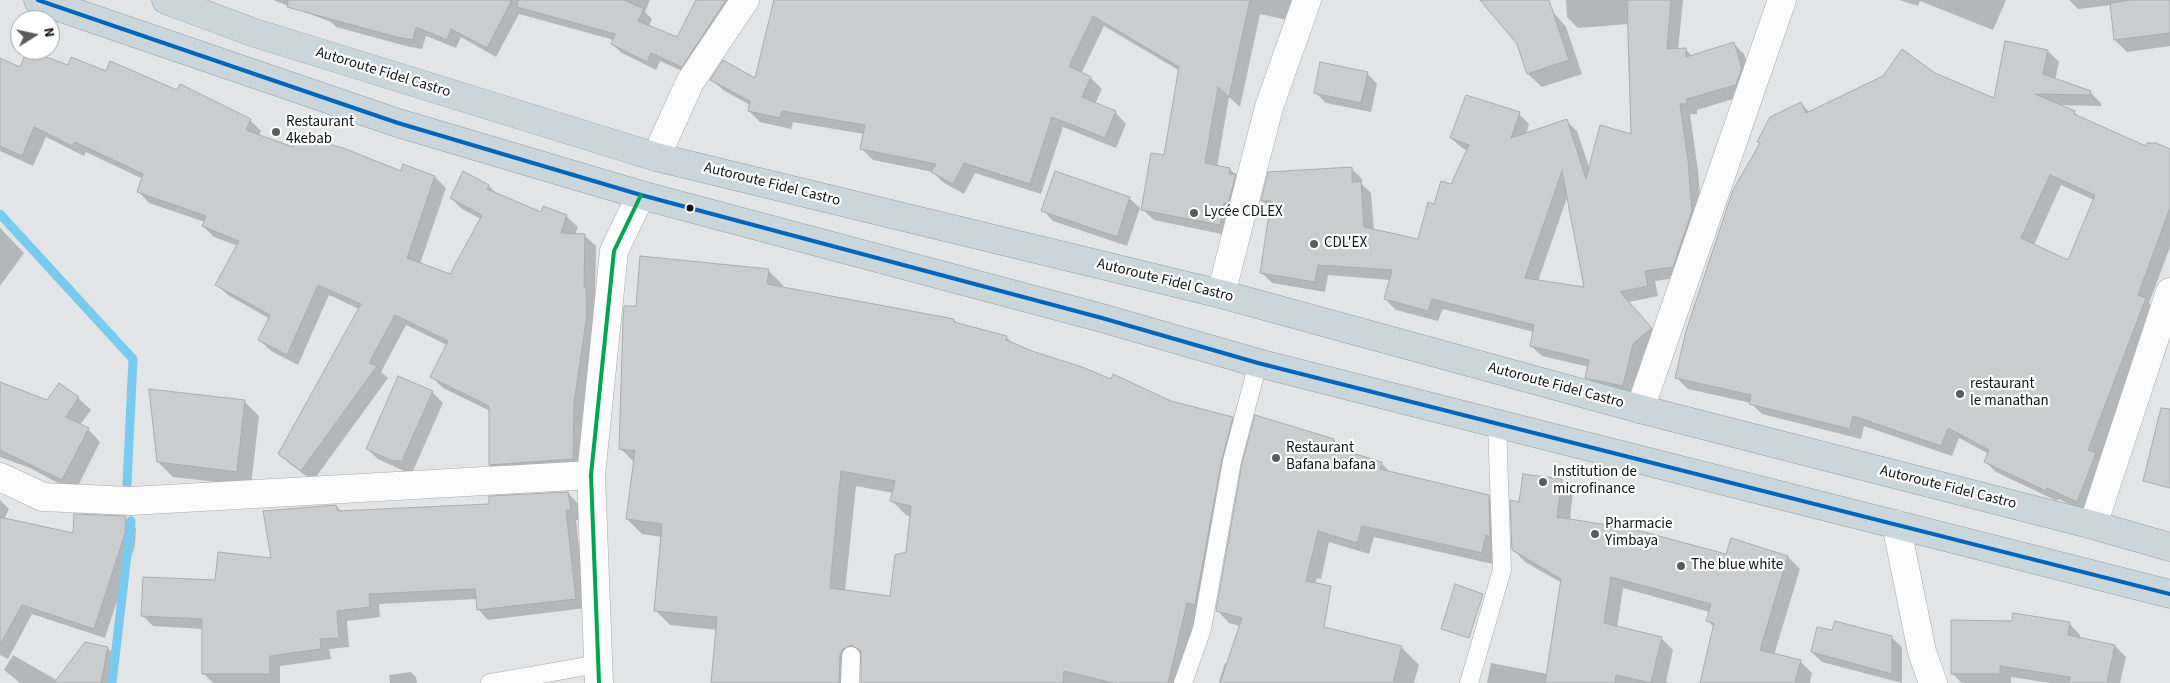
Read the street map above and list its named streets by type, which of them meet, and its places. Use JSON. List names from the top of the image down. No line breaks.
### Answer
{"streets":{"highway":["Autoroute Fidel Castro"]},"places":["Restaurant 4kebab","Lycée CDLEX","CDL'EX","restaurant le manathan","Restaurant Bafana bafana","Institution de microfinance","Pharmacie Yimbaya","The blue white"],"north":"right"}
